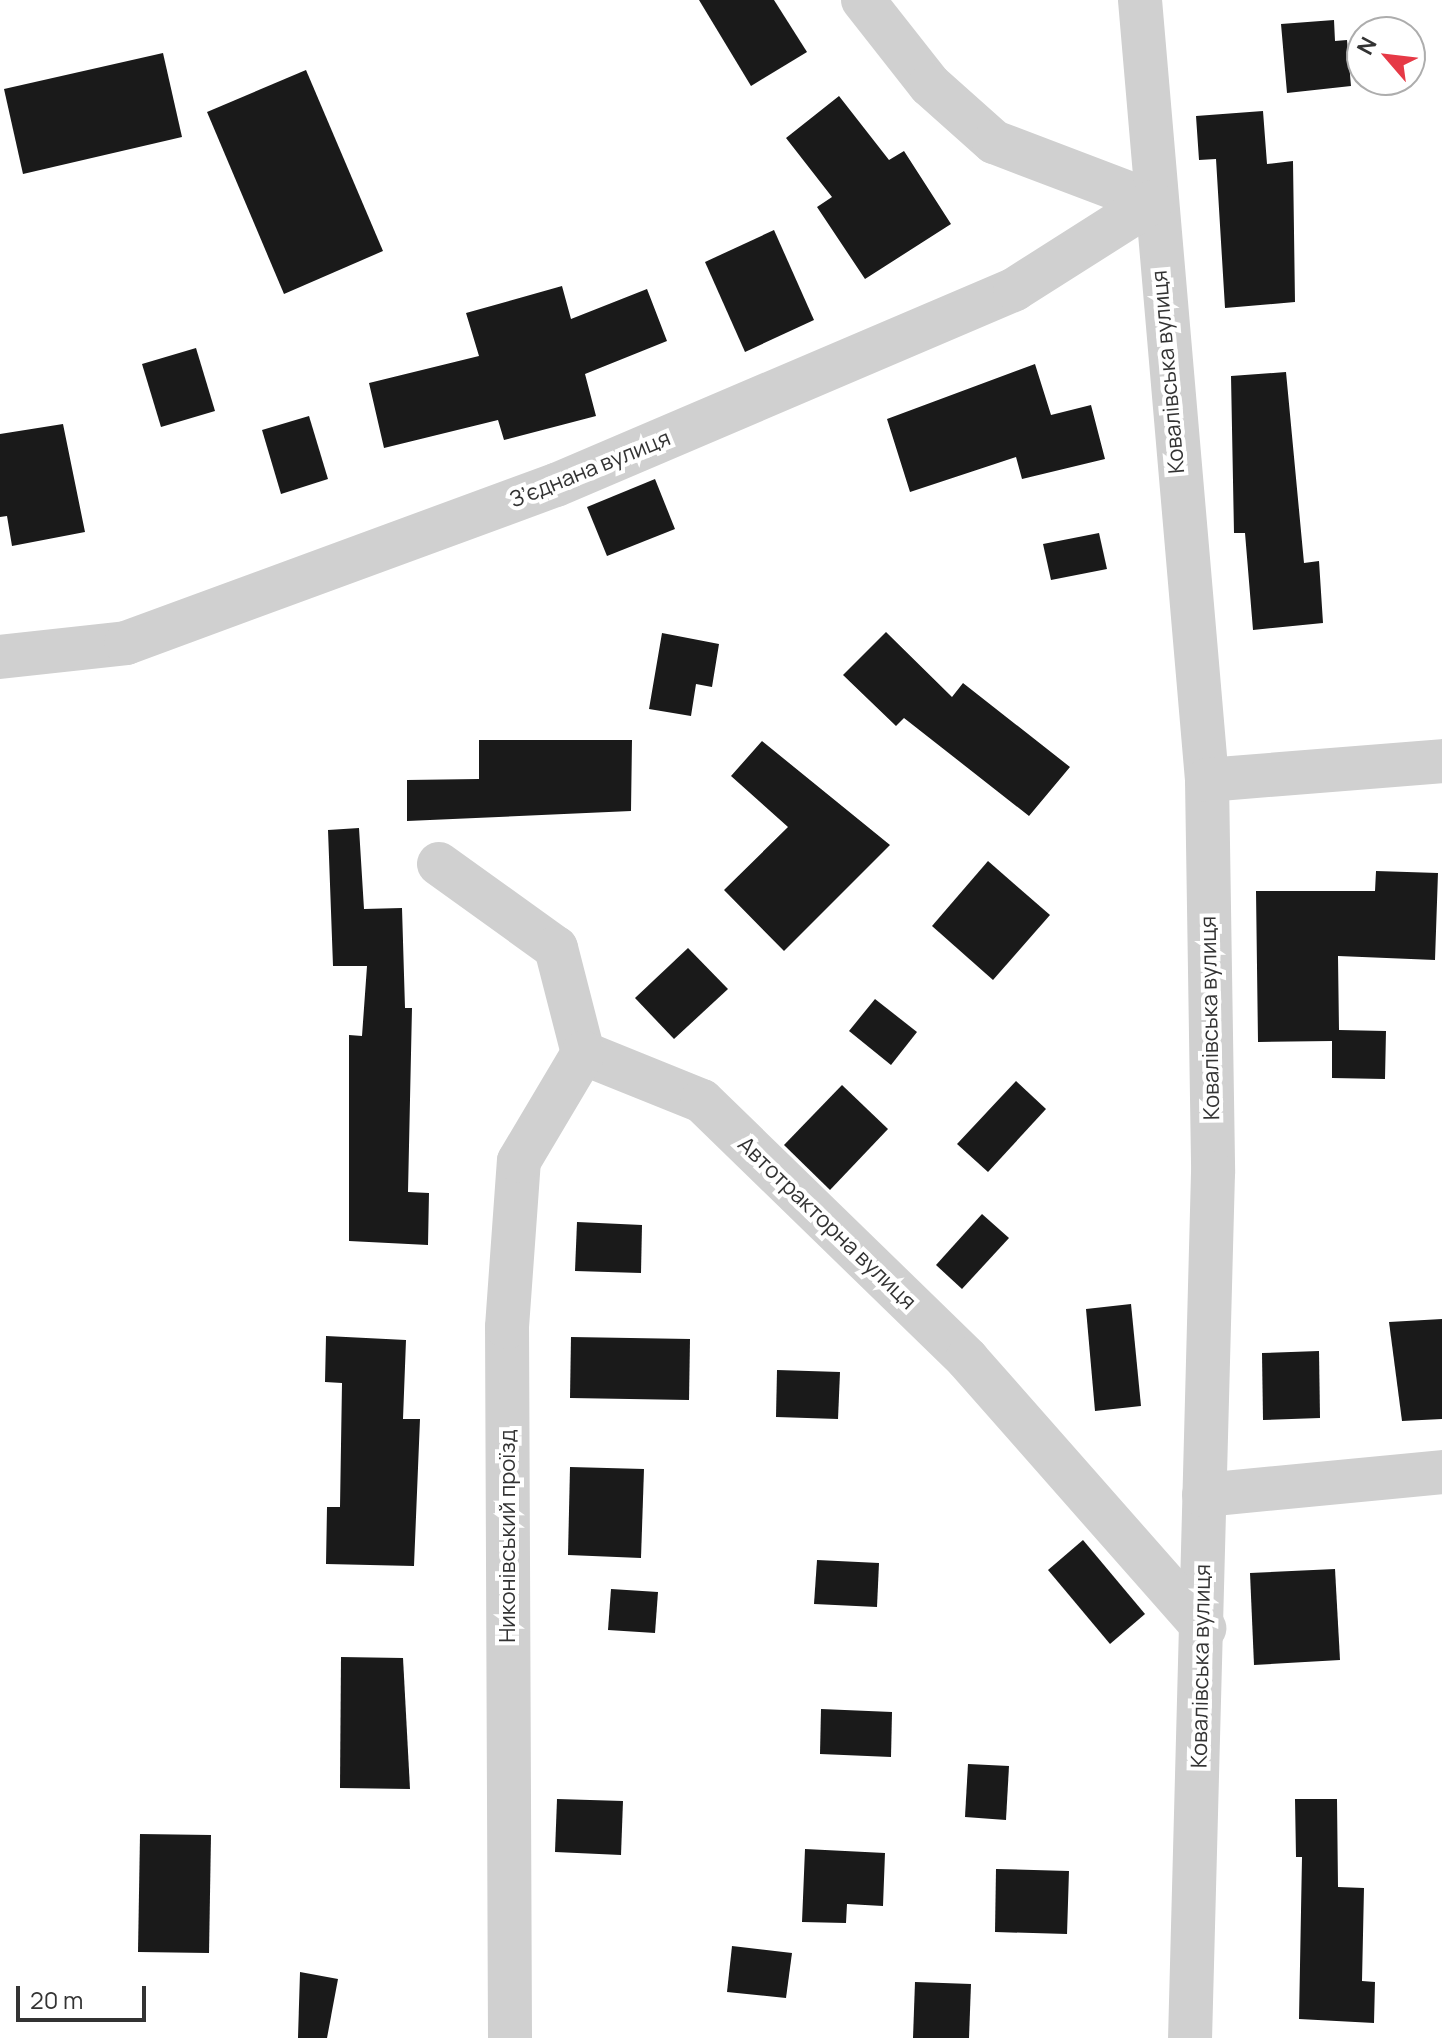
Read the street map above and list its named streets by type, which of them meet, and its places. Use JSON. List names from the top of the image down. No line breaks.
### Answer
{"streets":{"street":["Ковалівська вулиця","З’єднана вулиця","Автотракторна вулиця","Никонівський проїзд"]},"crossings":[["Ковалівська вулиця","З’єднана вулиця"],["Ковалівська вулиця","Автотракторна вулиця"],["Автотракторна вулиця","Никонівський проїзд"]],"scale_bar":"20 m","north":"top left"}
